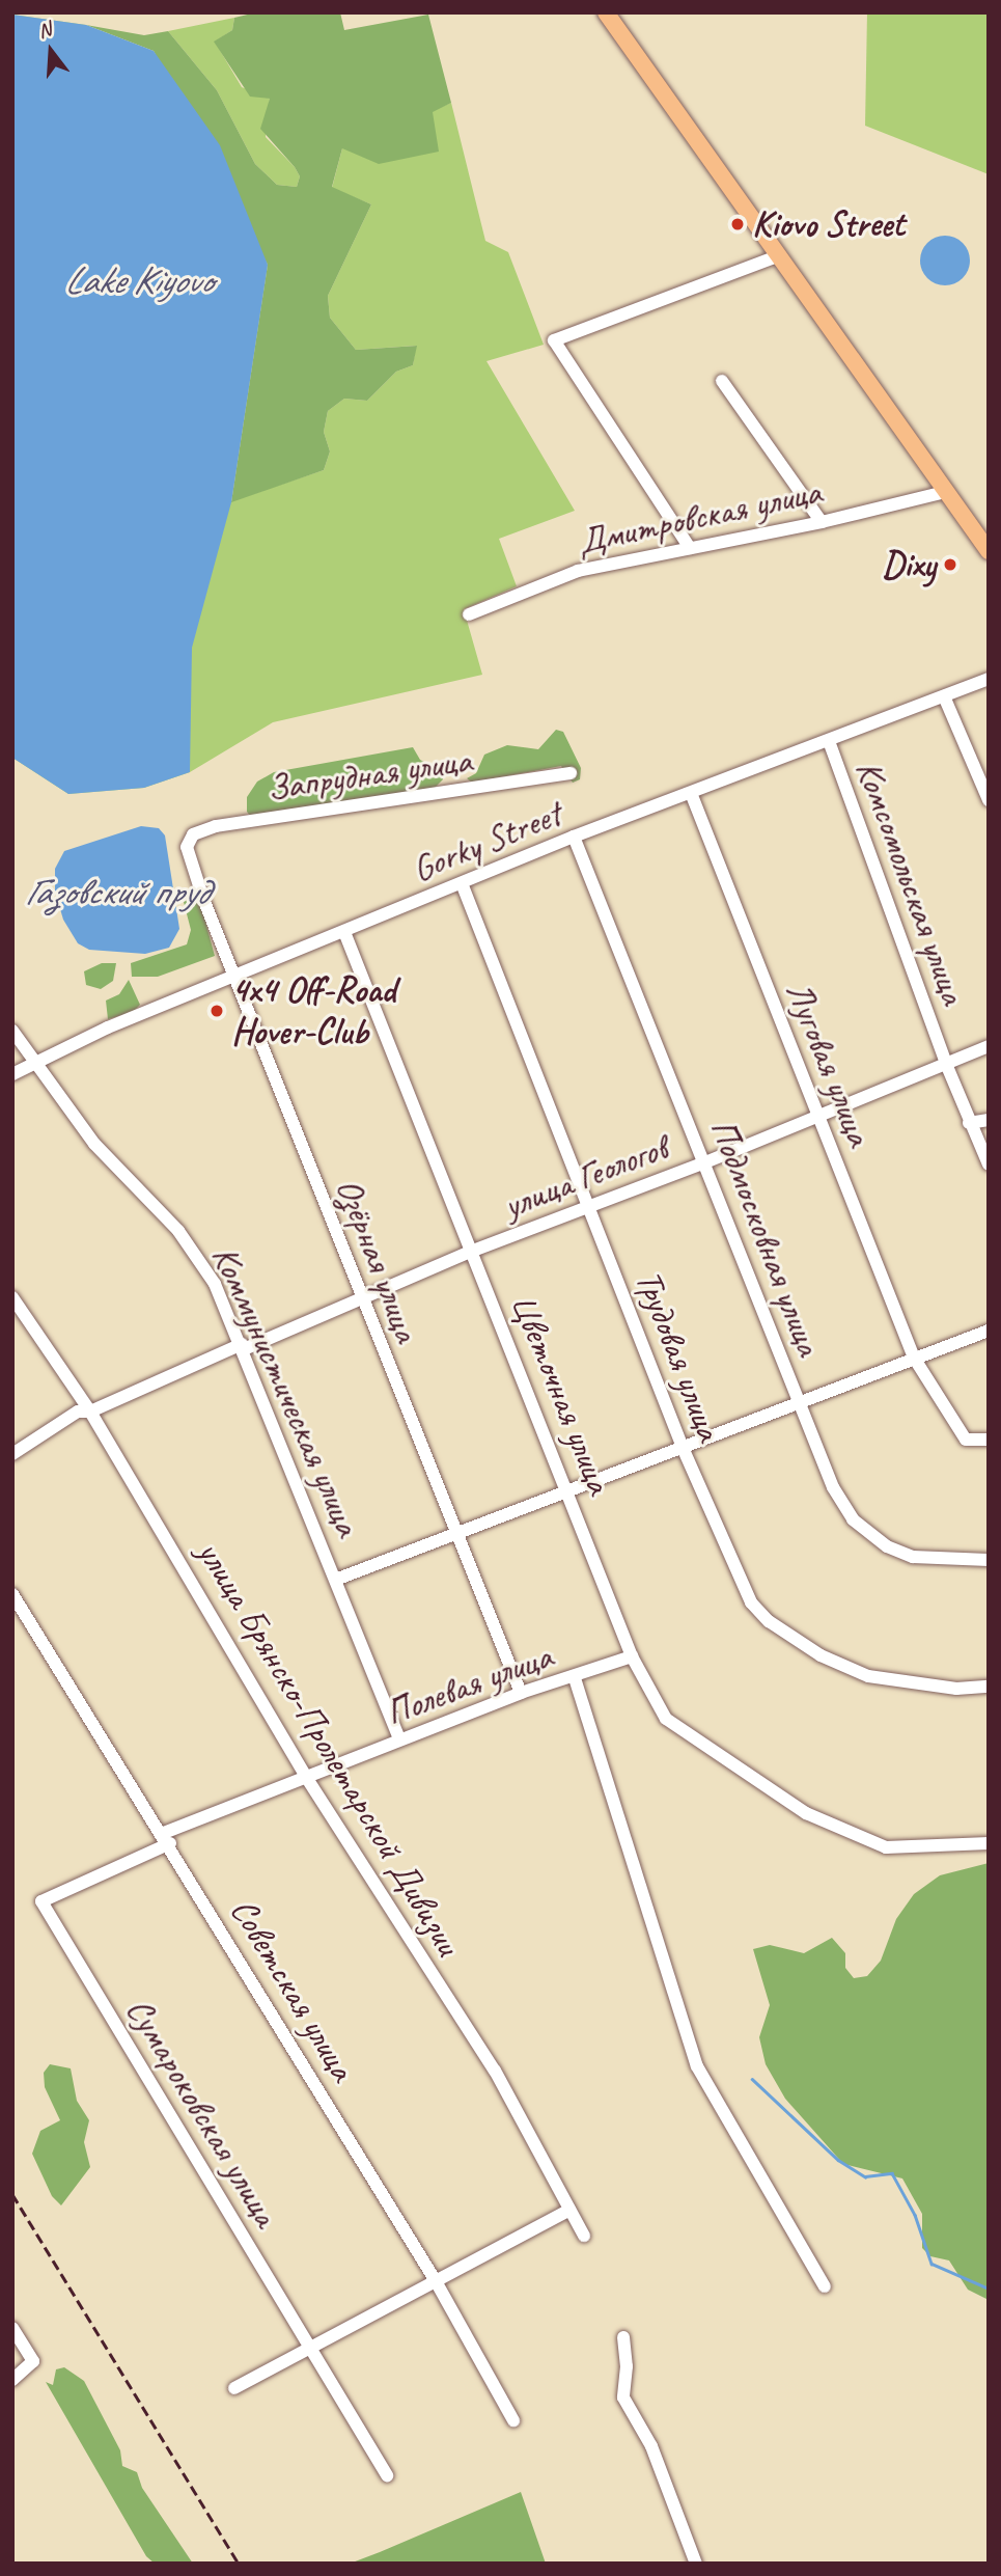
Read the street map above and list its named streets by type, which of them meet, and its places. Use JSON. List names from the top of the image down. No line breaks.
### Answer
{"streets":{"street":["Дмитровская улица","Запрудная улица","Gorky Street","Комсомольская улица","Луговая улица","улица Геологов","Подмосковная улица","Озёрная улица","Трудовая улица","Коммунистическая улица","Цветочная улица","Полевая улица","улица Брянско-Пролетарской Дивизии","Советская улица","Сумароковская улица"]},"crossings":[["Запрудная улица","Озёрная улица"],["Gorky Street","Комсомольская улица"],["Gorky Street","Луговая улица"],["Gorky Street","Подмосковная улица"],["Gorky Street","Озёрная улица"],["Gorky Street","Трудовая улица"],["Gorky Street","Коммунистическая улица"],["Gorky Street","Цветочная улица"],["Комсомольская улица","улица Геологов"],["Луговая улица","улица Геологов"],["улица Геологов","Подмосковная улица"],["улица Геологов","Озёрная улица"],["улица Геологов","Трудовая улица"],["улица Геологов","Коммунистическая улица"],["улица Геологов","Цветочная улица"],["улица Геологов","улица Брянско-Пролетарской Дивизии"],["Озёрная улица","Полевая улица"],["Коммунистическая улица","Полевая улица"],["Цветочная улица","Полевая улица"],["Полевая улица","улица Брянско-Пролетарской Дивизии"],["Полевая улица","Советская улица"],["Полевая улица","Сумароковская улица"],["Советская улица","Сумароковская улица"]],"water":["Lake Kiyovo","Газовский пруд"],"places":["Kiovo Street","Dixy","4x4 Off-Road Hover-Club"],"north":"top"}
